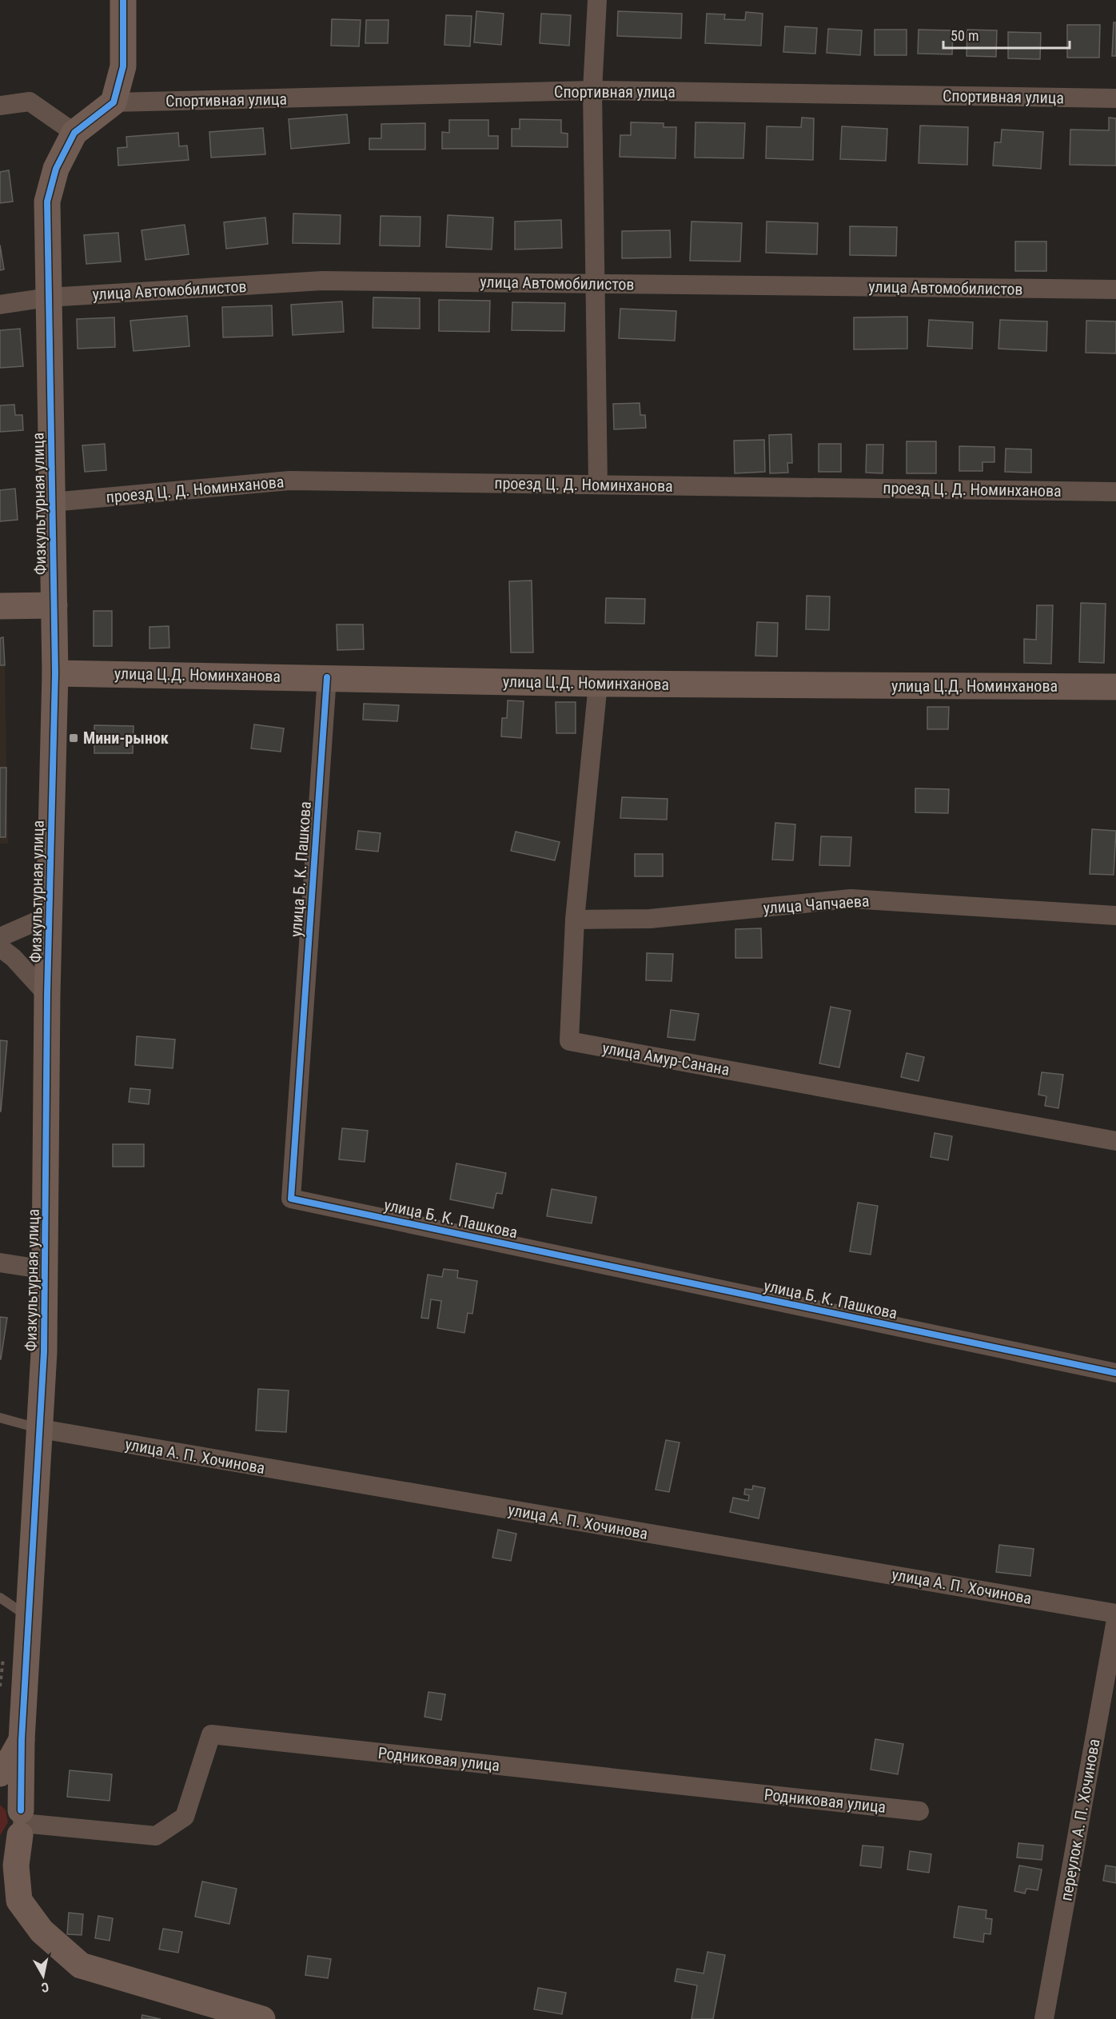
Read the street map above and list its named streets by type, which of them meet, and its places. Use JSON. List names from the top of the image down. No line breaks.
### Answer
{"streets":{"street":["Спортивная улица","улица Автомобилистов","проезд Ц. Д. Номинханова","Физкультурная улица","улица Ц.Д. Номинханова","улица Б. К. Пашкова","улица Чапчаева","улица Амур-Санана","улица А. П. Хочинова","Родниковая улица","переулок А. П. Хочинова"]},"crossings":[["Спортивная улица","Физкультурная улица"],["улица Автомобилистов","Физкультурная улица"],["проезд Ц. Д. Номинханова","Физкультурная улица"],["Физкультурная улица","улица Ц.Д. Номинханова"],["Физкультурная улица","улица А. П. Хочинова"],["Физкультурная улица","Родниковая улица"],["улица Ц.Д. Номинханова","улица Б. К. Пашкова"],["улица Ц.Д. Номинханова","улица Амур-Санана"],["улица Чапчаева","улица Амур-Санана"]],"places":{"transit":["Мини-рынок"]},"scale_bar":"50 m","north":"bottom"}
